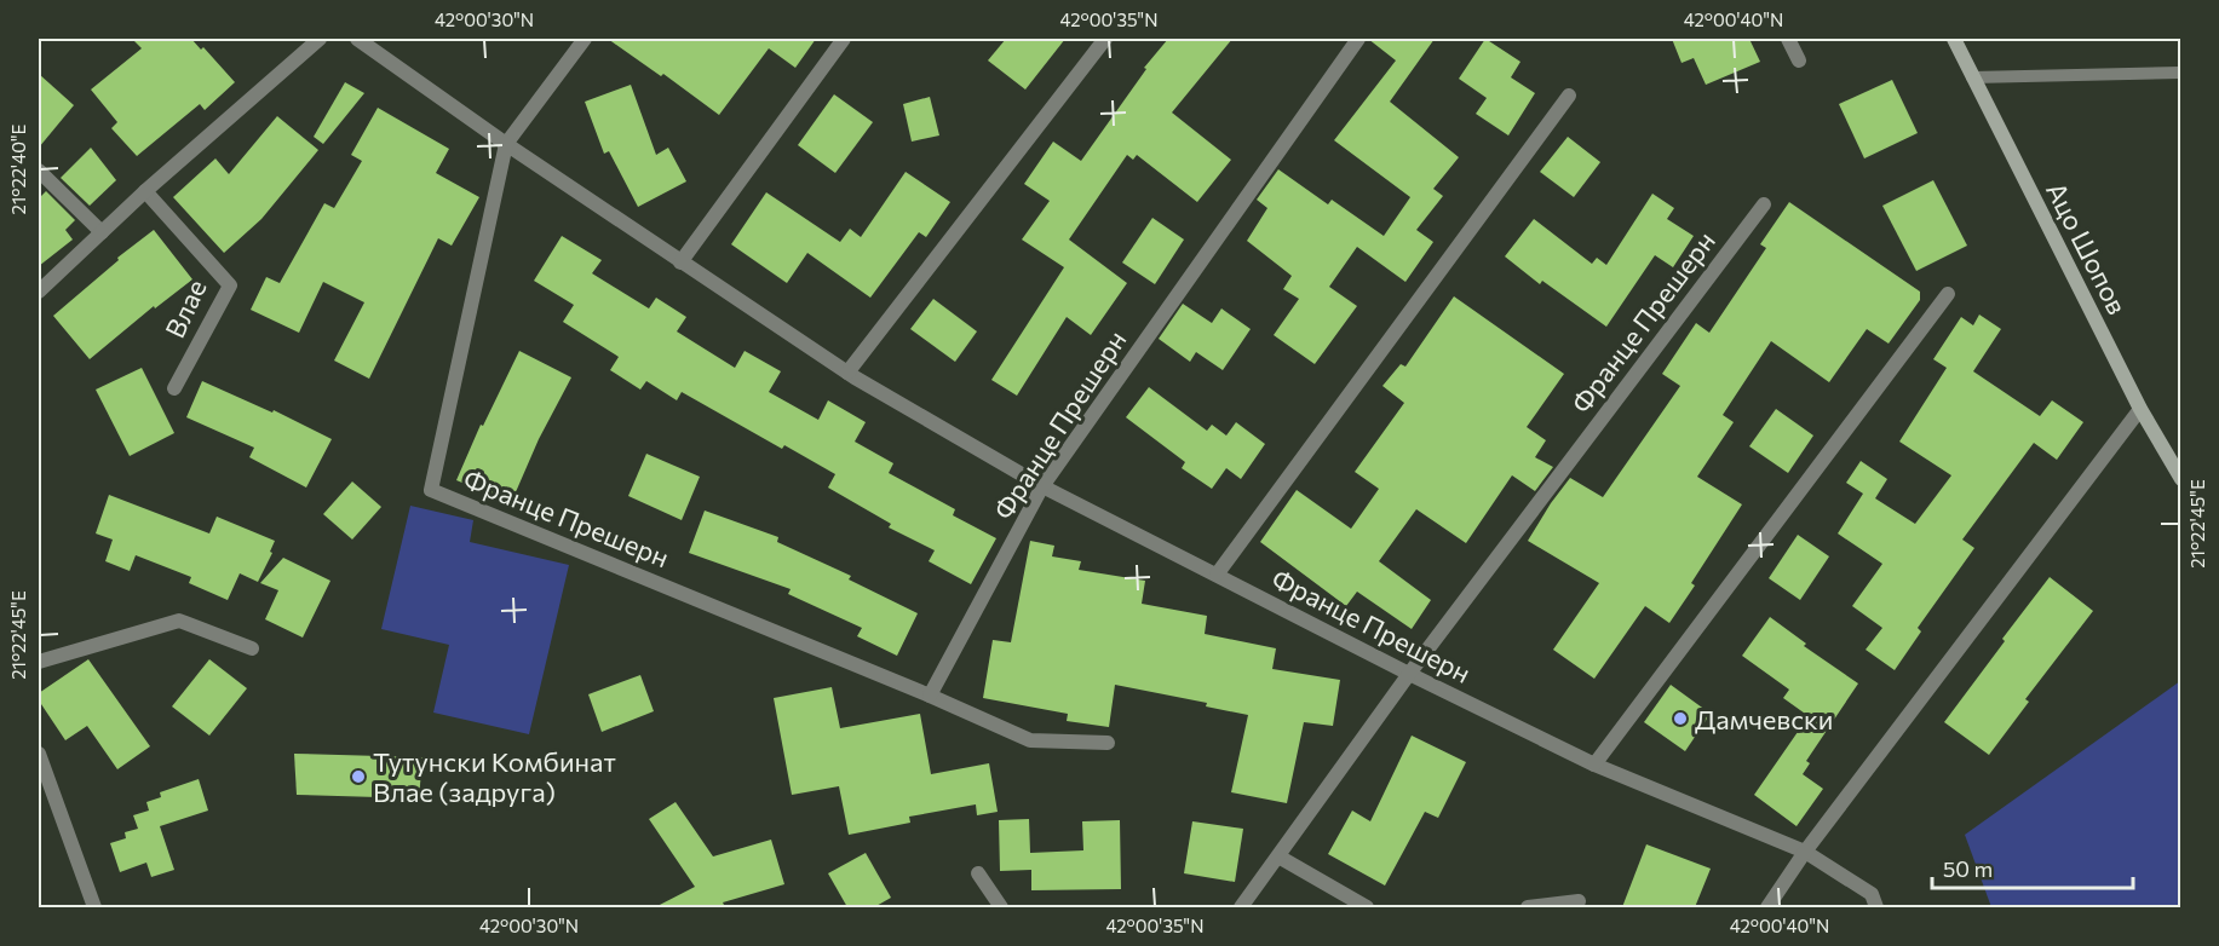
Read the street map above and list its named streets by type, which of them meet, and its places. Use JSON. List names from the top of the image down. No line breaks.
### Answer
{"streets":{"street":["Ацо Шопов","Влае","Франце Прешерн","Францe Прешерн"]},"crossings":[["Франце Прешерн","Францe Прешерн"]],"places":["Дамчевски","Тутунски Комбинат Влае (задруга)"],"scale_bar":"50 m","coordinates":["42°00'30\"N","42°00'35\"N","42°00'40\"N","21°22'40\"E","21°22'45\"E"]}
